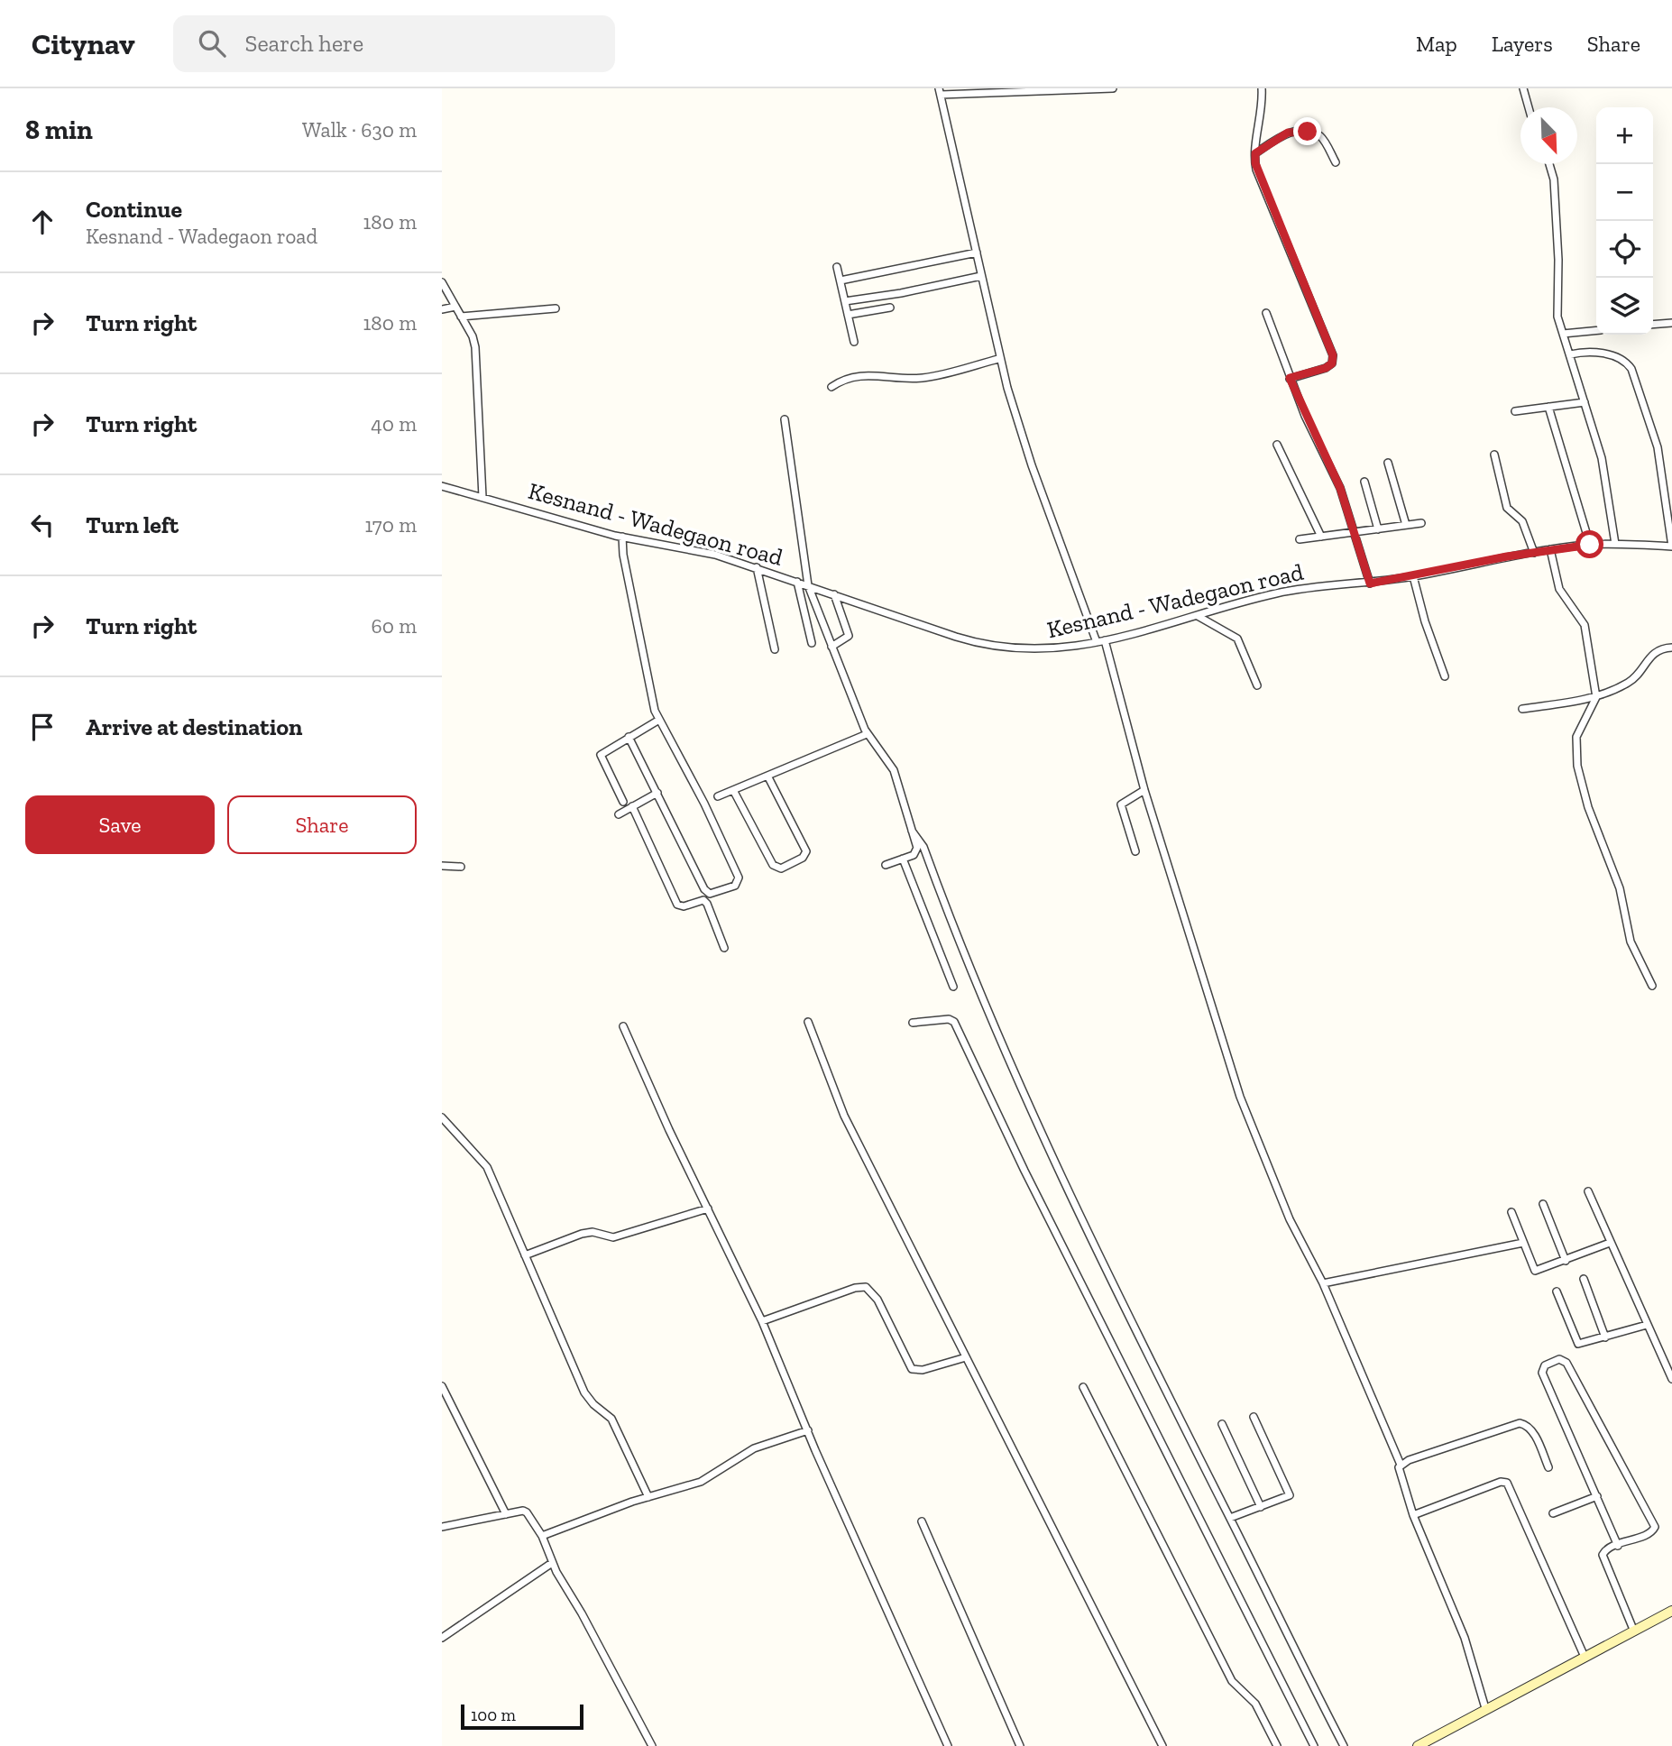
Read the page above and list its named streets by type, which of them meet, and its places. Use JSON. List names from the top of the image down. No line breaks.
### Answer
{"streets":{"street":["Kesnand - Wadegaon road"]},"scale_bar":"100 m","north":"bottom right","page":{"header":"Citynav","search":"Search here","nav":["Map","Layers","Share"],"heading":["8 min","Walk · 630 m"],"map_buttons":["+","−"],"list":[["Continue","Kesnand - Wadegaon road","180 m"],["Turn right","180 m"],["Turn right","40 m"],["Turn left","170 m"],["Turn right","60 m"],"Arrive at destination"],"buttons":["Save","Share"],"scale":"100 m"}}
